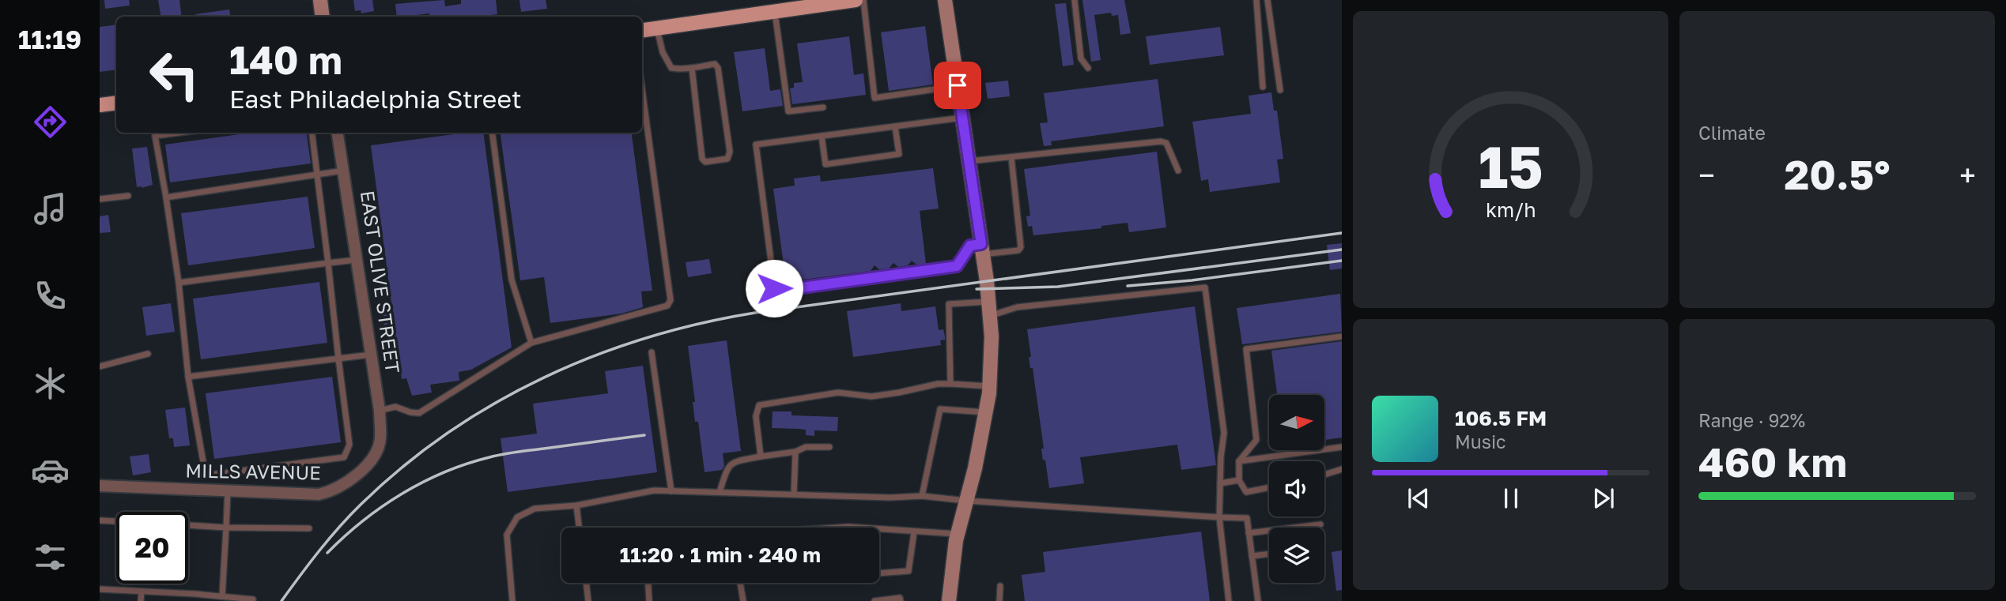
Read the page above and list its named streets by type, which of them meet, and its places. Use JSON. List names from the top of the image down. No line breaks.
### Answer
{"streets":{"street":["EAST OLIVE STREET","MILLS AVENUE"]},"crossings":[["EAST OLIVE STREET","MILLS AVENUE"]],"north":"right","page":{"tabs":"11:19","tile":["Climate",["Range · 92%","460 km"]],"turn":["140 m","East Philadelphia Street"],"heat":["−","20.5°","+"],"song":["106.5 FM","Music"],"limit":"20","trip":"11:20 · 1 min · 240 m","gauge":["15","km/h"]}}
